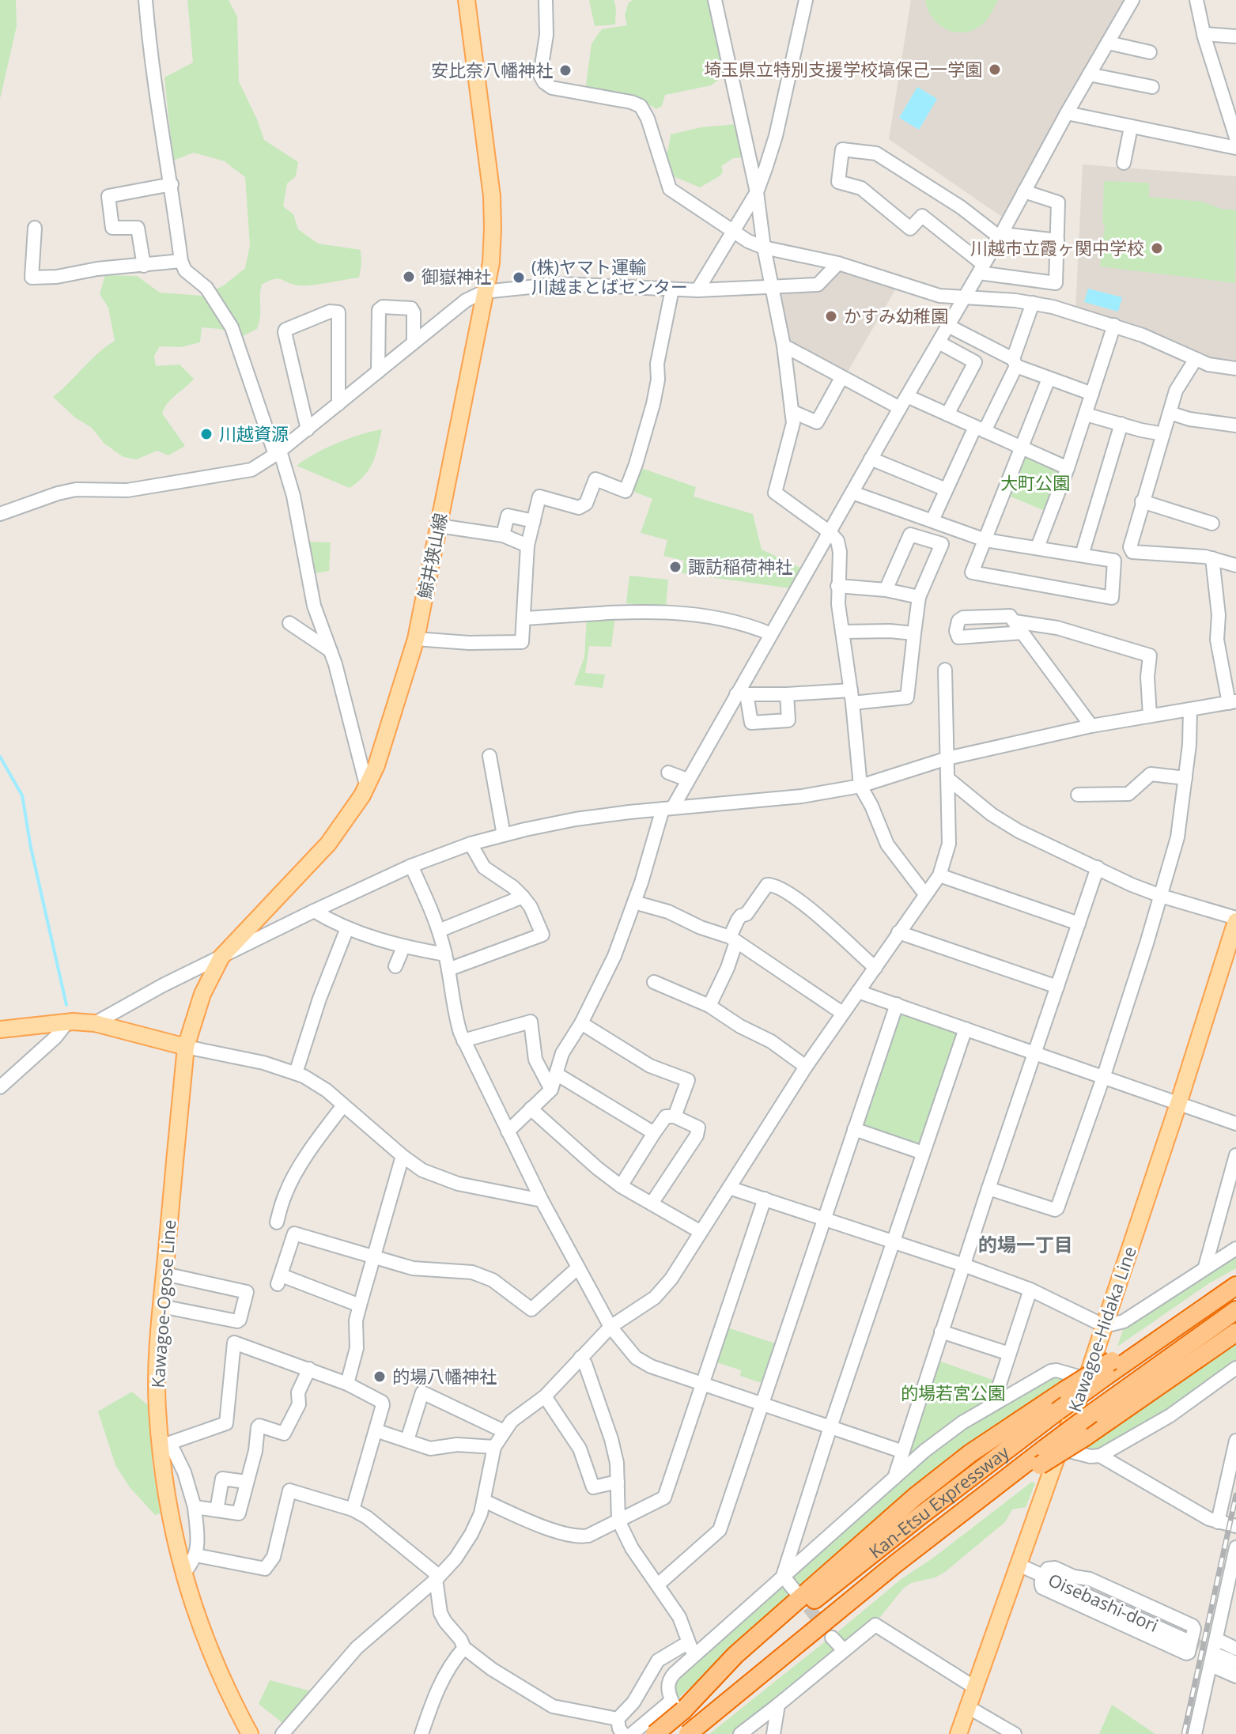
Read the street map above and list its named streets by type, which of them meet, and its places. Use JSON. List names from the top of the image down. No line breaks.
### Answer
{"streets":{"highway":["Kan-Etsu Expressway"],"main road":["鯨井狭山線","Kawagoe-Ogose Line","Kawagoe-Hidaka Line"],"street":["Oisebashi-dori"]},"crossings":[["鯨井狭山線","Kawagoe-Ogose Line"],["Kawagoe-Hidaka Line","Kan-Etsu Expressway"],["Kawagoe-Hidaka Line","Oisebashi-dori"]],"districts":["的場一丁目"],"parks":["大町公園","的場若宮公園"],"places":["埼玉県立特別支援学校塙保己一学園","安比奈八幡神社","川越市立霞ヶ関中学校","御嶽神社","(株)ヤマト運輸 川越まとばセンター","かすみ幼稚園","川越資源","諏訪稲荷神社","的場八幡神社"]}
